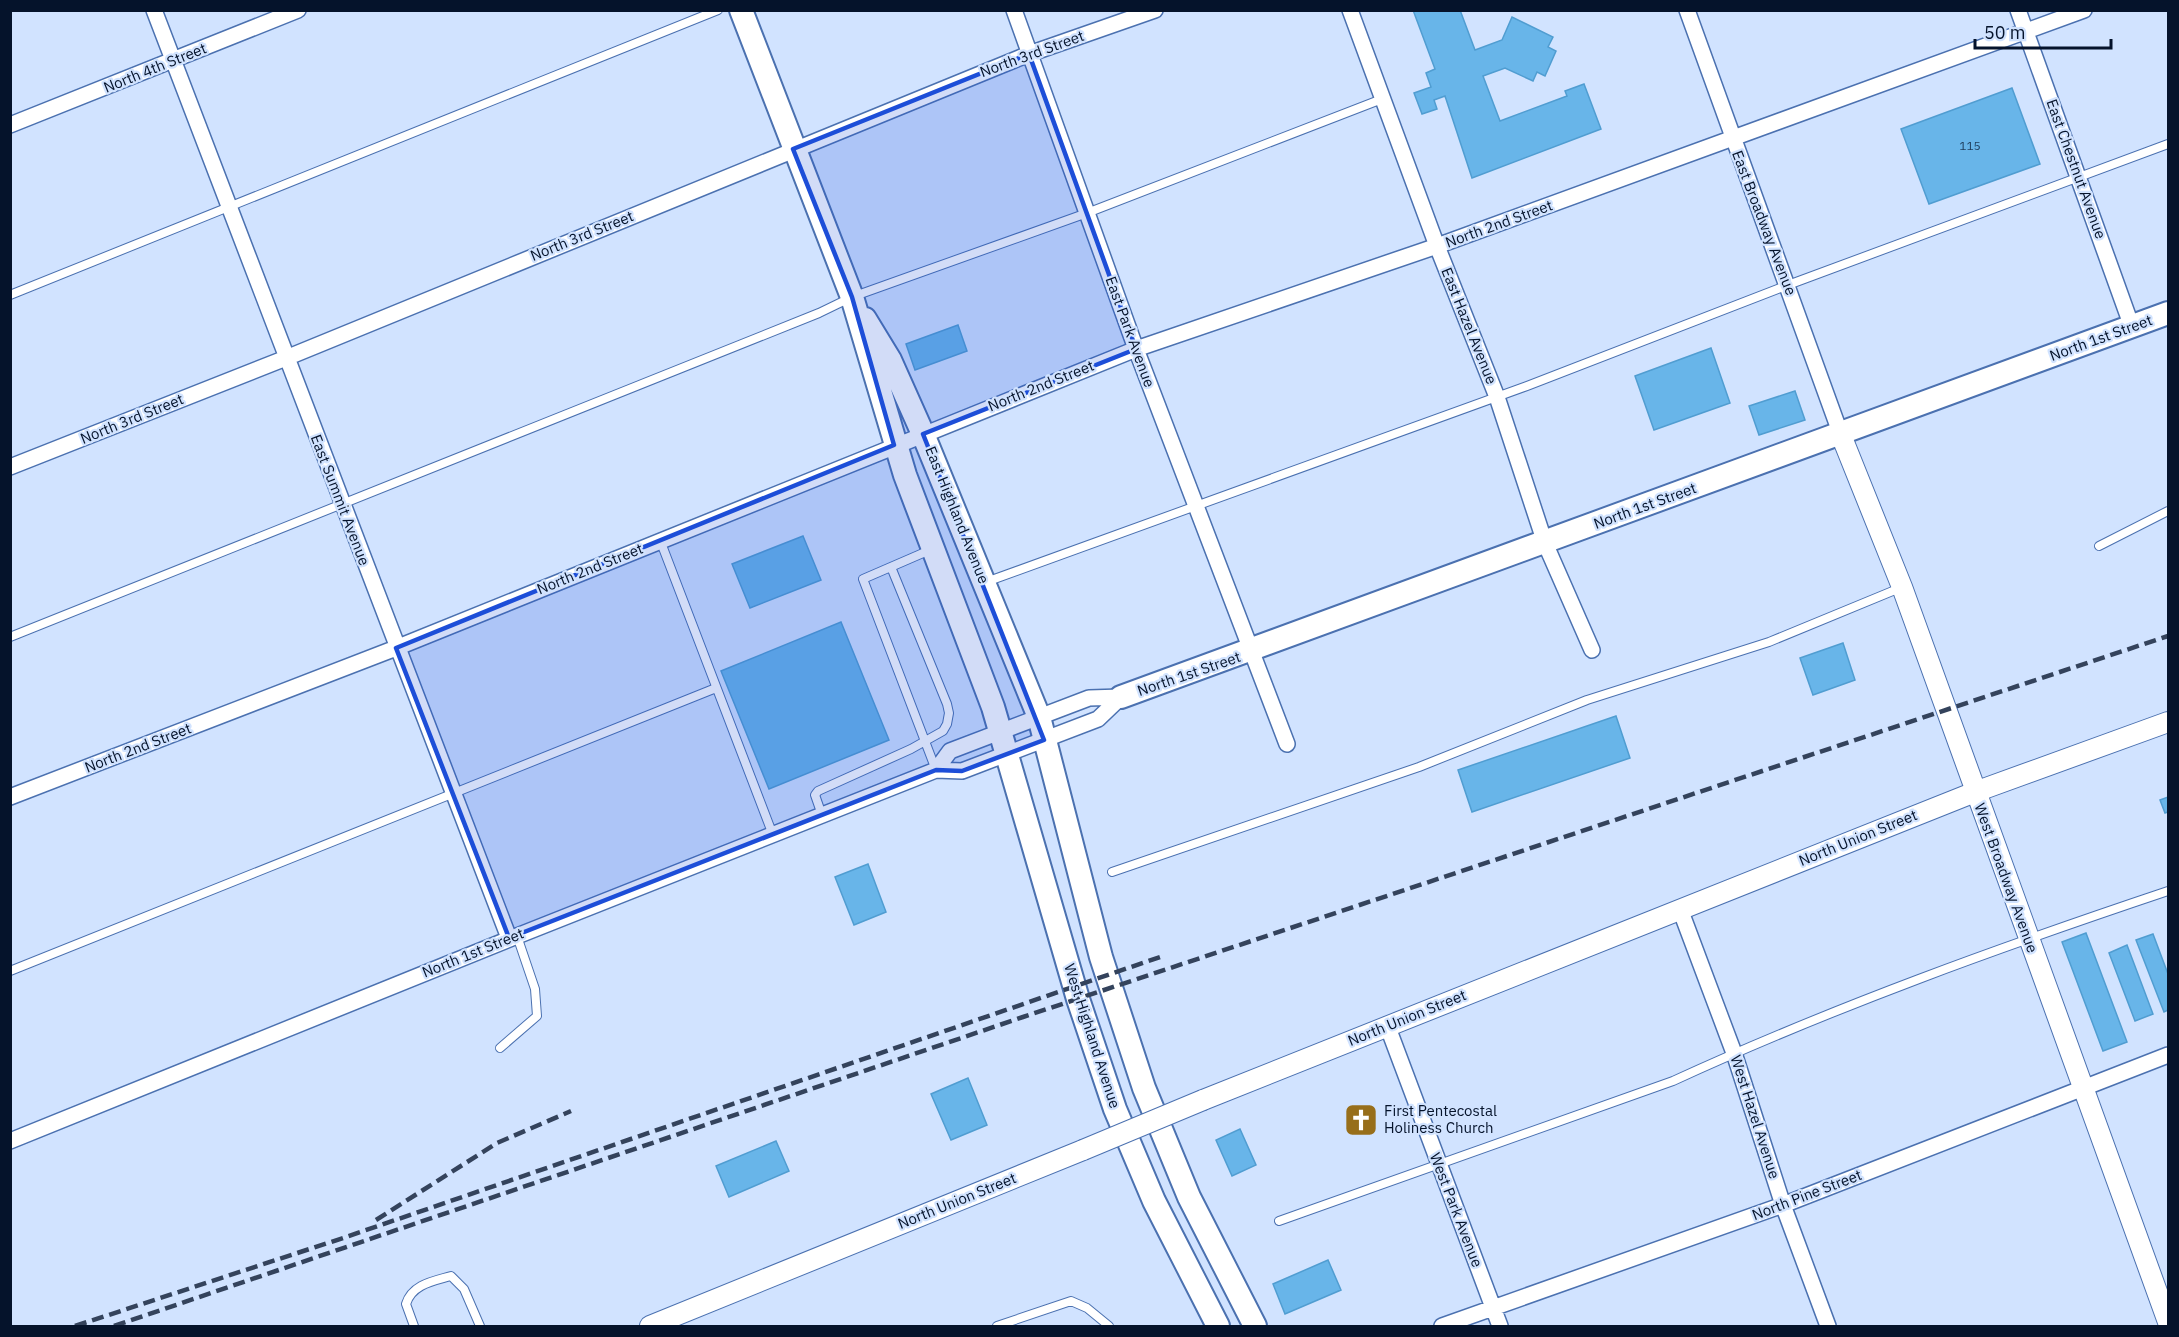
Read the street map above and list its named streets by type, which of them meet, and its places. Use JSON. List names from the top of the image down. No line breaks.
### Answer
{"streets":{"main road":["North 1st Street","East Highland Avenue","West Highland Avenue"],"street":["North 3rd Street","North 4th Street","East Chestnut Avenue","East Broadway Avenue","North 2nd Street","East Hazel Avenue","East Park Avenue","East Summit Avenue","North Union Street","West Broadway Avenue","West Hazel Avenue","North Pine Street","West Park Avenue"]},"crossings":[["North 3rd Street","East Park Avenue"],["North 3rd Street","East Summit Avenue"],["North 3rd Street","East Highland Avenue"],["North 4th Street","East Summit Avenue"],["East Chestnut Avenue","North 2nd Street"],["East Chestnut Avenue","North 1st Street"],["East Broadway Avenue","North 2nd Street"],["East Broadway Avenue","North 1st Street"],["East Broadway Avenue","West Broadway Avenue"],["North 2nd Street","East Hazel Avenue"],["North 2nd Street","East Park Avenue"],["North 2nd Street","East Summit Avenue"],["North 2nd Street","East Highland Avenue"],["East Hazel Avenue","North 1st Street"],["East Park Avenue","North 1st Street"],["North 1st Street","East Summit Avenue"],["North 1st Street","East Highland Avenue"],["North 1st Street","West Broadway Avenue"],["North 1st Street","West Highland Avenue"],["East Highland Avenue","West Highland Avenue"],["North Union Street","West Broadway Avenue"],["North Union Street","West Hazel Avenue"],["North Union Street","West Park Avenue"],["West Broadway Avenue","North Pine Street"],["West Hazel Avenue","North Pine Street"],["North Pine Street","West Park Avenue"]],"places":{"church":["First Pentecostal Holiness Church"]},"house_numbers":["115"],"scale_bar":"50 m"}
